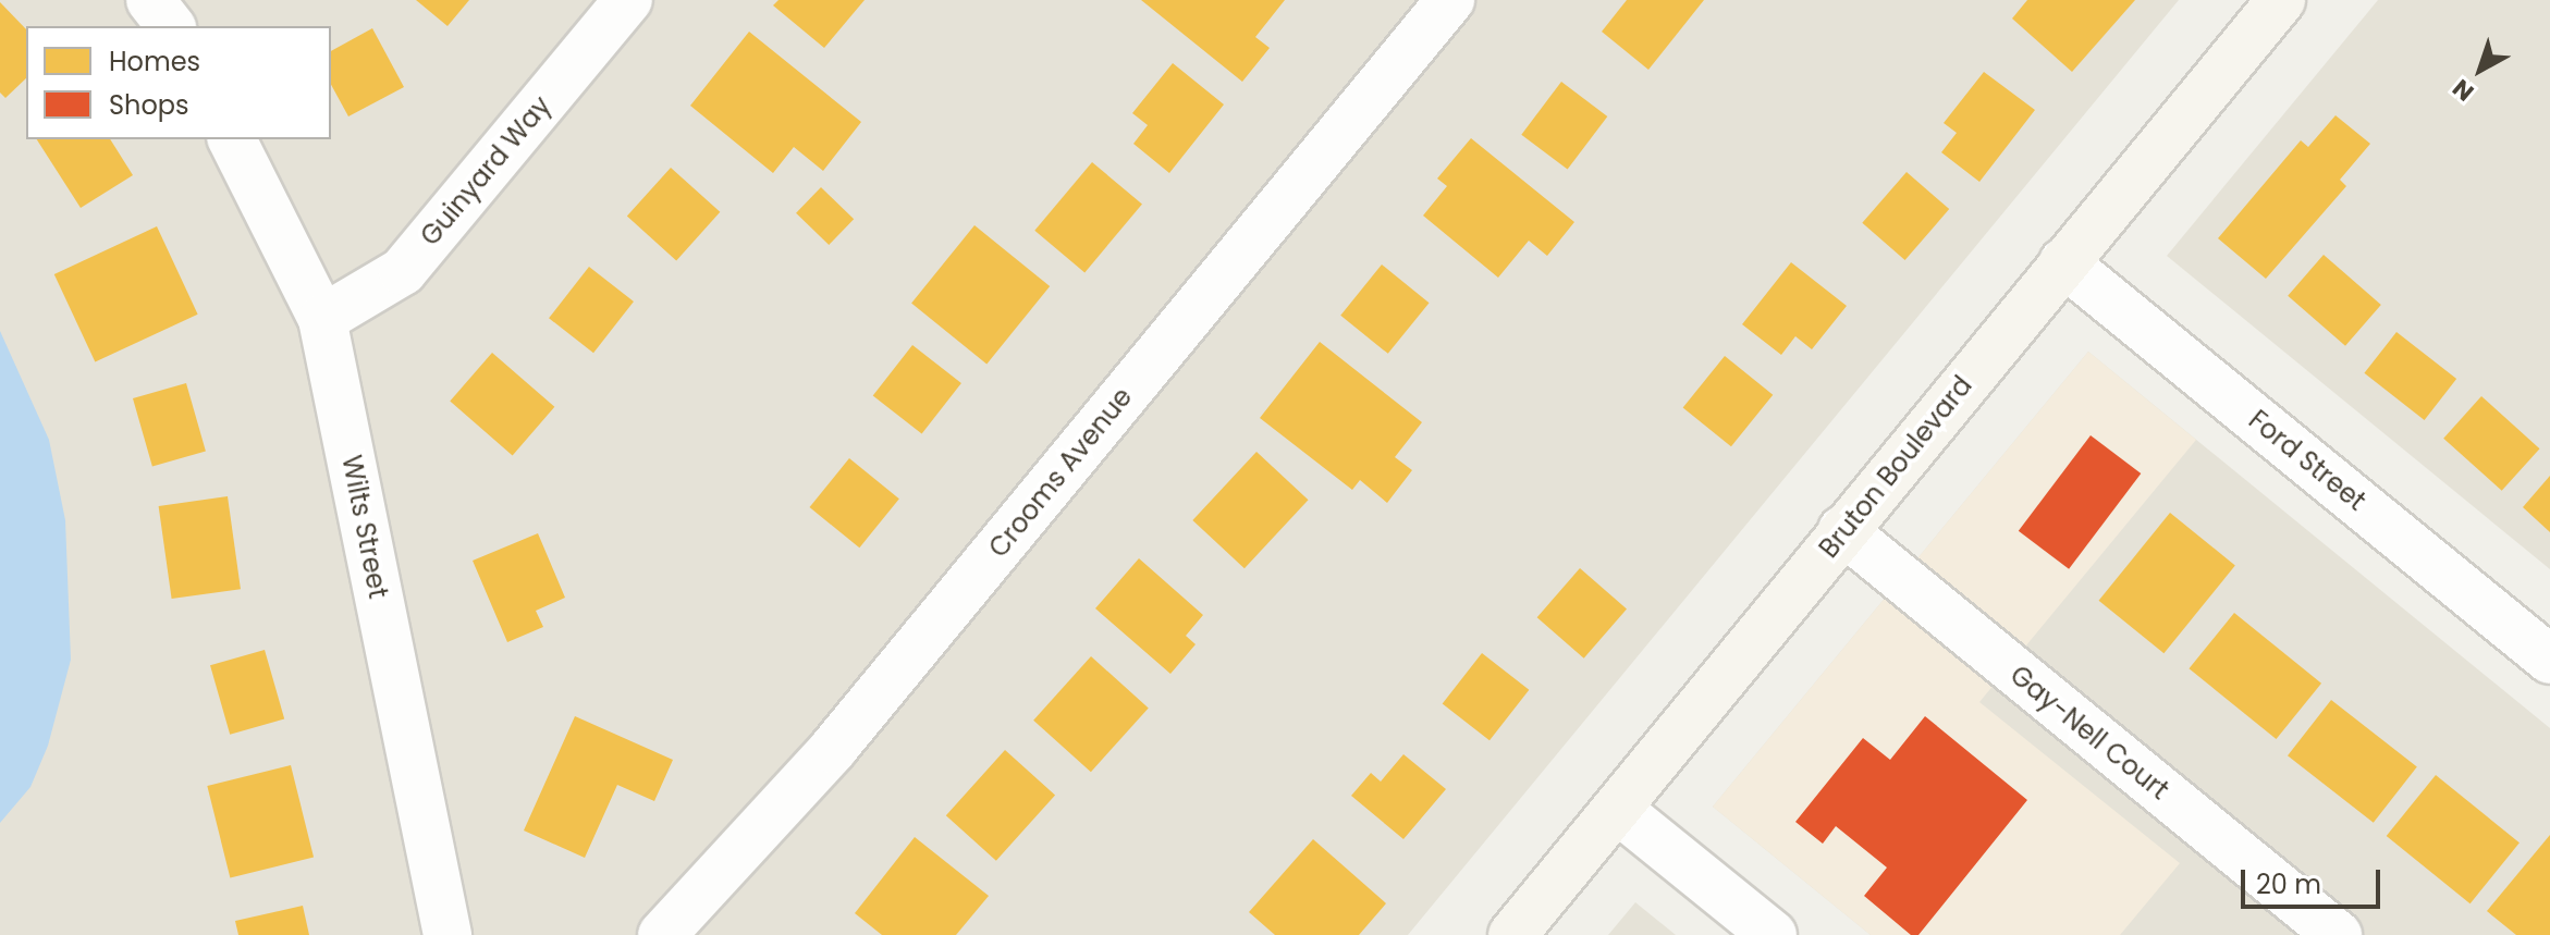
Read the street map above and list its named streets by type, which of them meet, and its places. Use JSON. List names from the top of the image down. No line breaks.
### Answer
{"streets":{"street":["Guinyard Way","Ford Street","Bruton Boulevard","Crooms Avenue","Wilts Street","Gay-Nell Court"]},"crossings":[["Guinyard Way","Wilts Street"],["Ford Street","Bruton Boulevard"],["Bruton Boulevard","Gay-Nell Court"]],"legend":["Homes","Shops"],"scale_bar":"20 m","north":"bottom left"}
